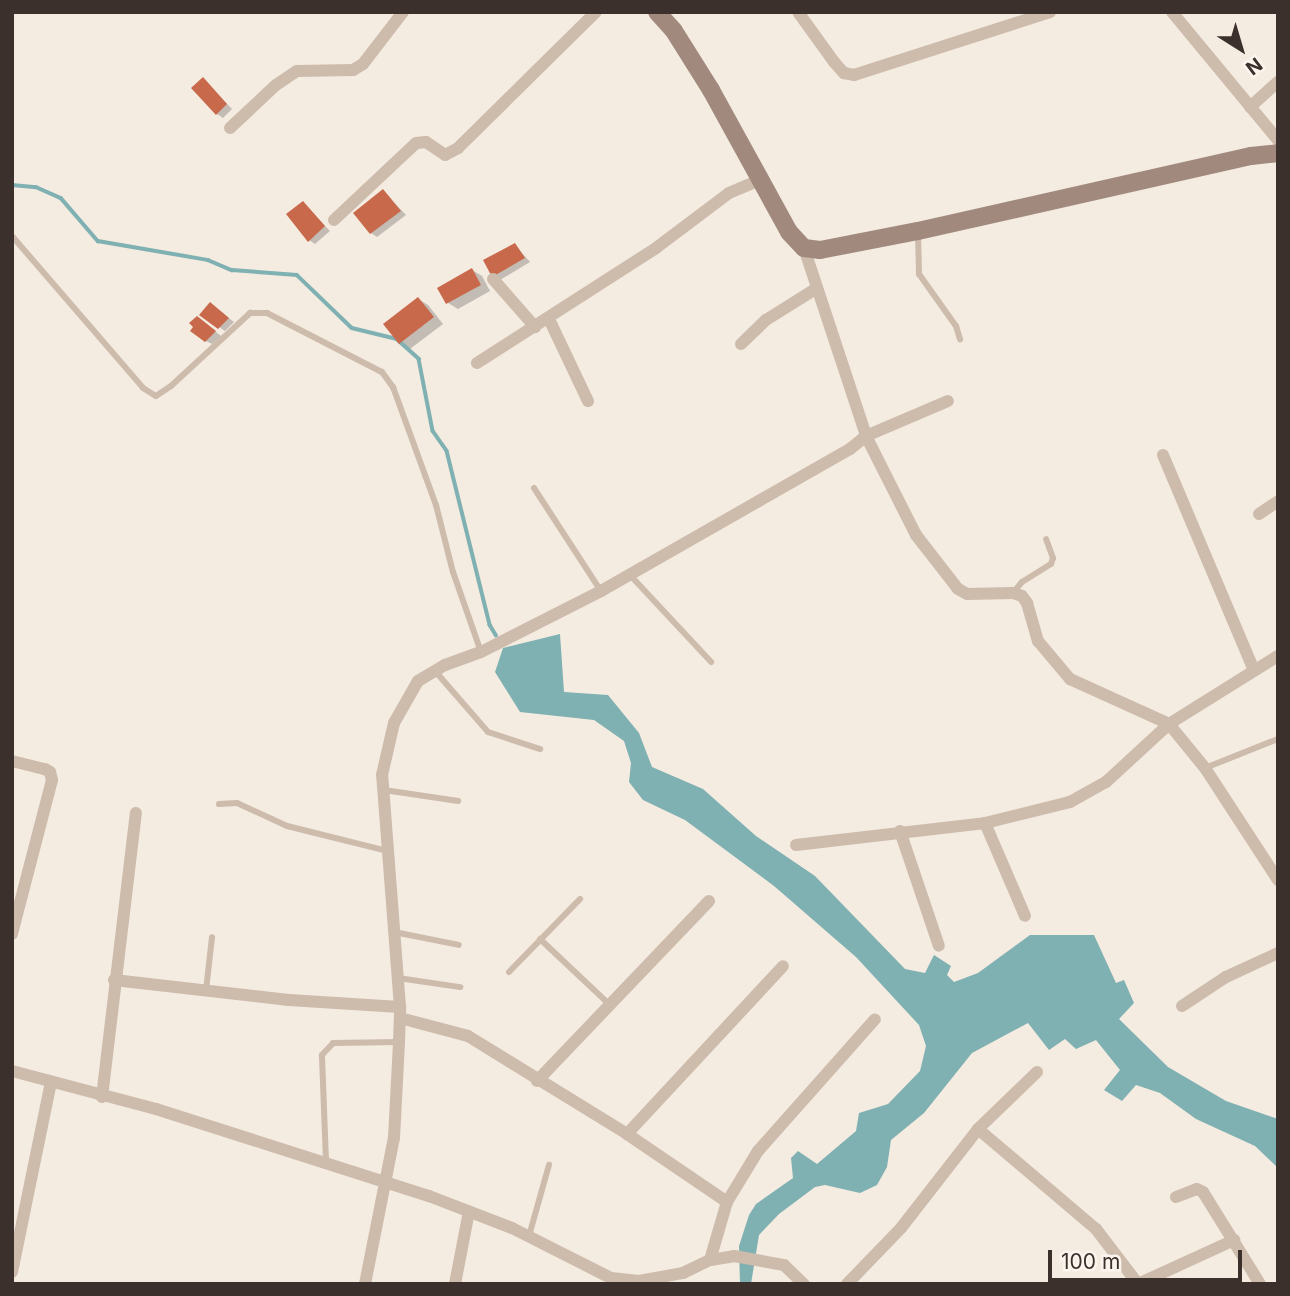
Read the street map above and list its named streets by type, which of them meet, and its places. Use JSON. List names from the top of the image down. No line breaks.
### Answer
{"scale_bar":"100 m","north":"bottom right"}
